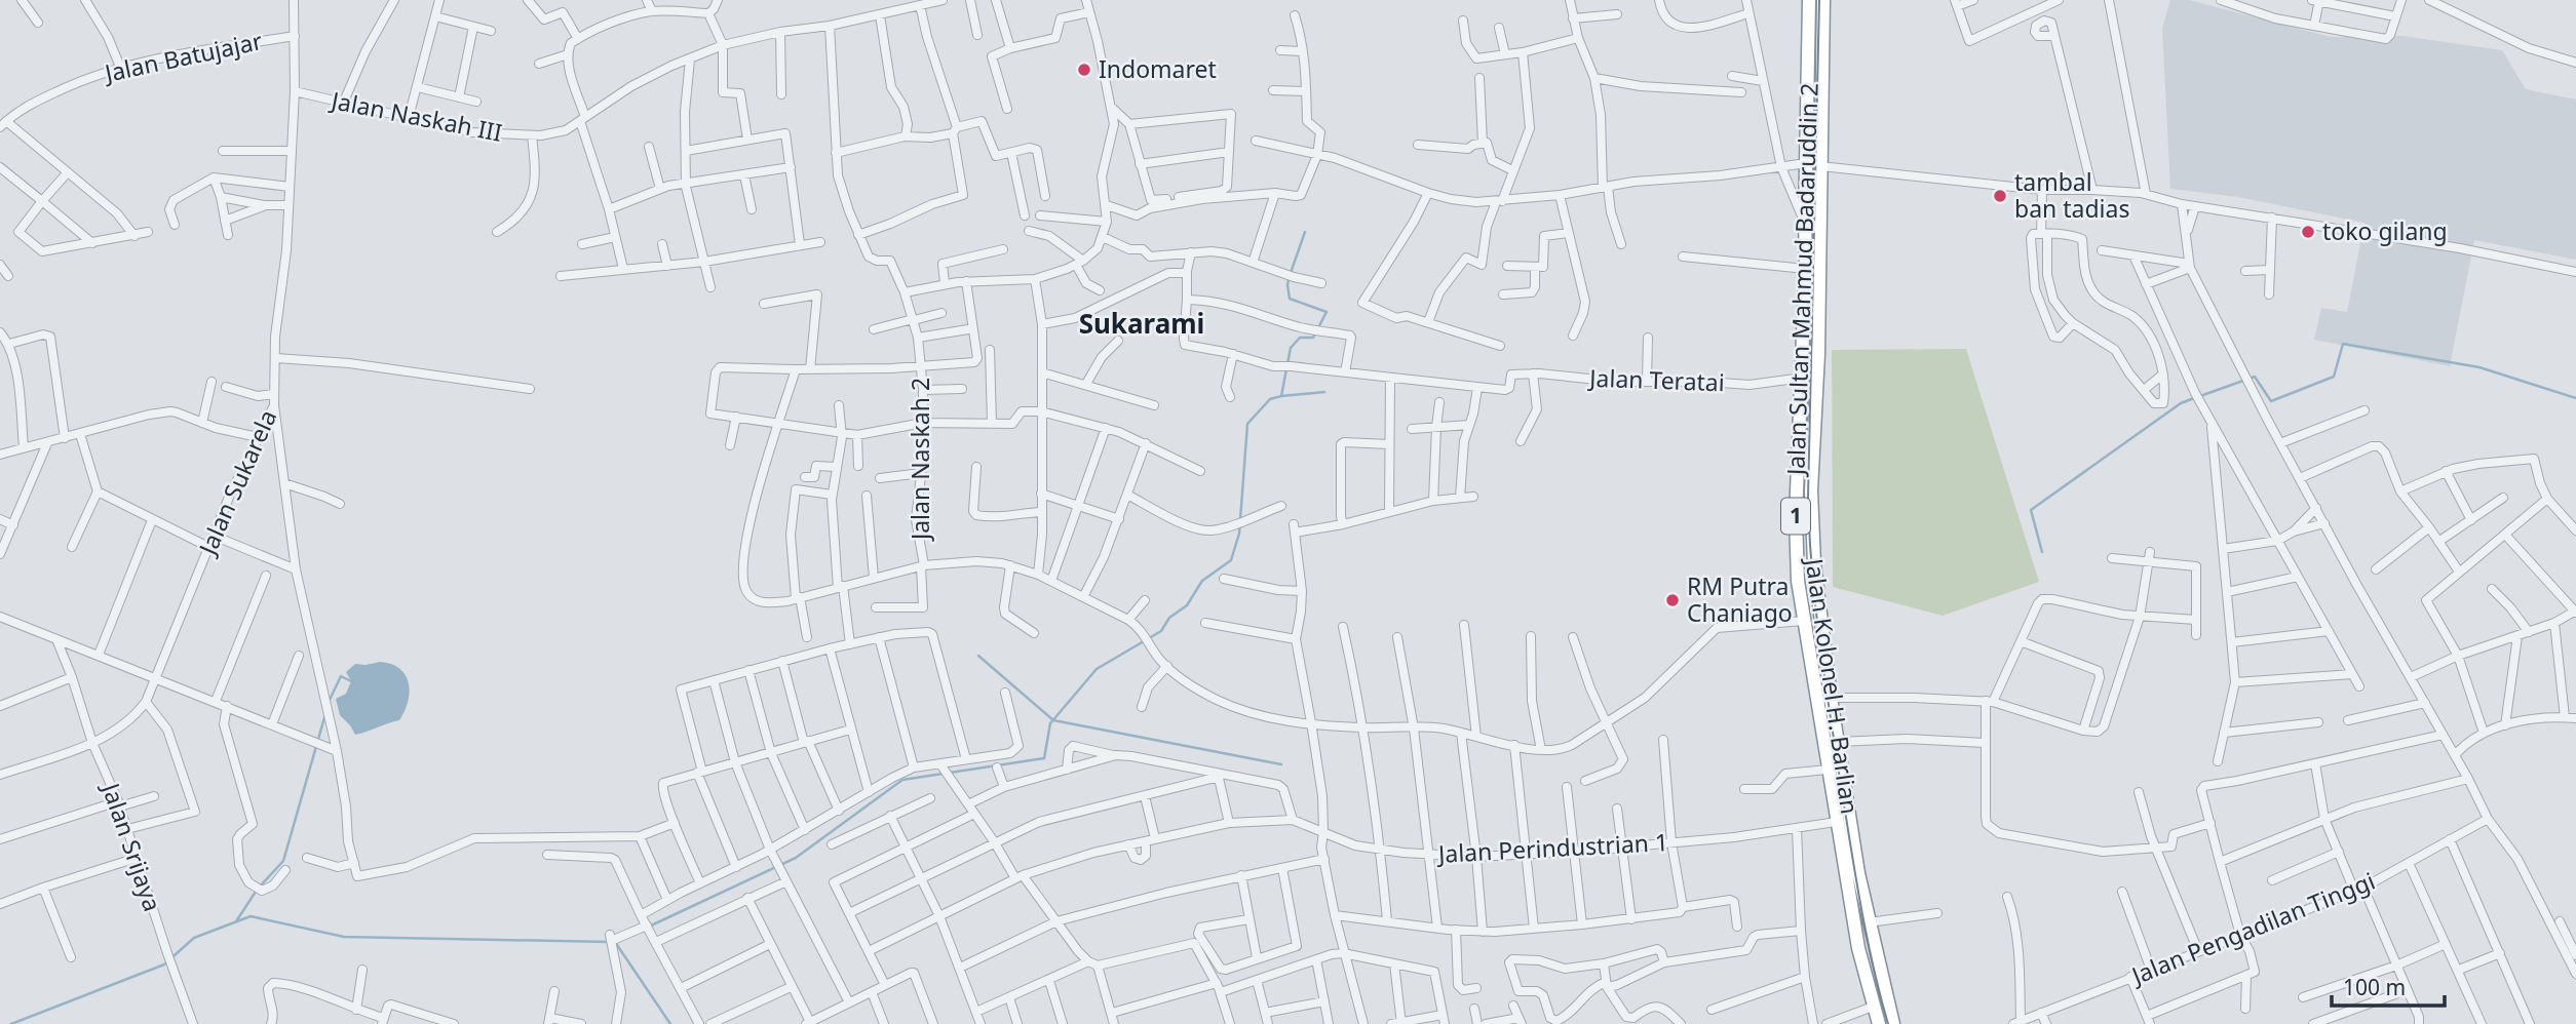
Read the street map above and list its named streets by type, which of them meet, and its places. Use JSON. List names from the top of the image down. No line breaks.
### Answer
{"streets":{"highway":["Jalan Sultan Mahmud Badaruddin 2","1","Jalan Kolonel H. Barlian"],"street":["Jalan Batujajar","Jalan Naskah III","Jalan Teratai","Jalan Naskah 2","Jalan Sukarela","Jalan Srijaya","Jalan Perindustrian 1","Jalan Pengadilan Tinggi"]},"crossings":[["Jalan Batujajar","Jalan Sukarela"],["Jalan Naskah III","Jalan Sukarela"],["Jalan Sultan Mahmud Badaruddin 2","Jalan Teratai"],["Jalan Sultan Mahmud Badaruddin 2","Jalan Perindustrian 1"],["Jalan Sukarela","Jalan Srijaya"]],"districts":["Sukarami"],"places":["Indomaret","tambal ban tadias","toko gilang","RM Putra Chaniago"],"scale_bar":"100 m"}
